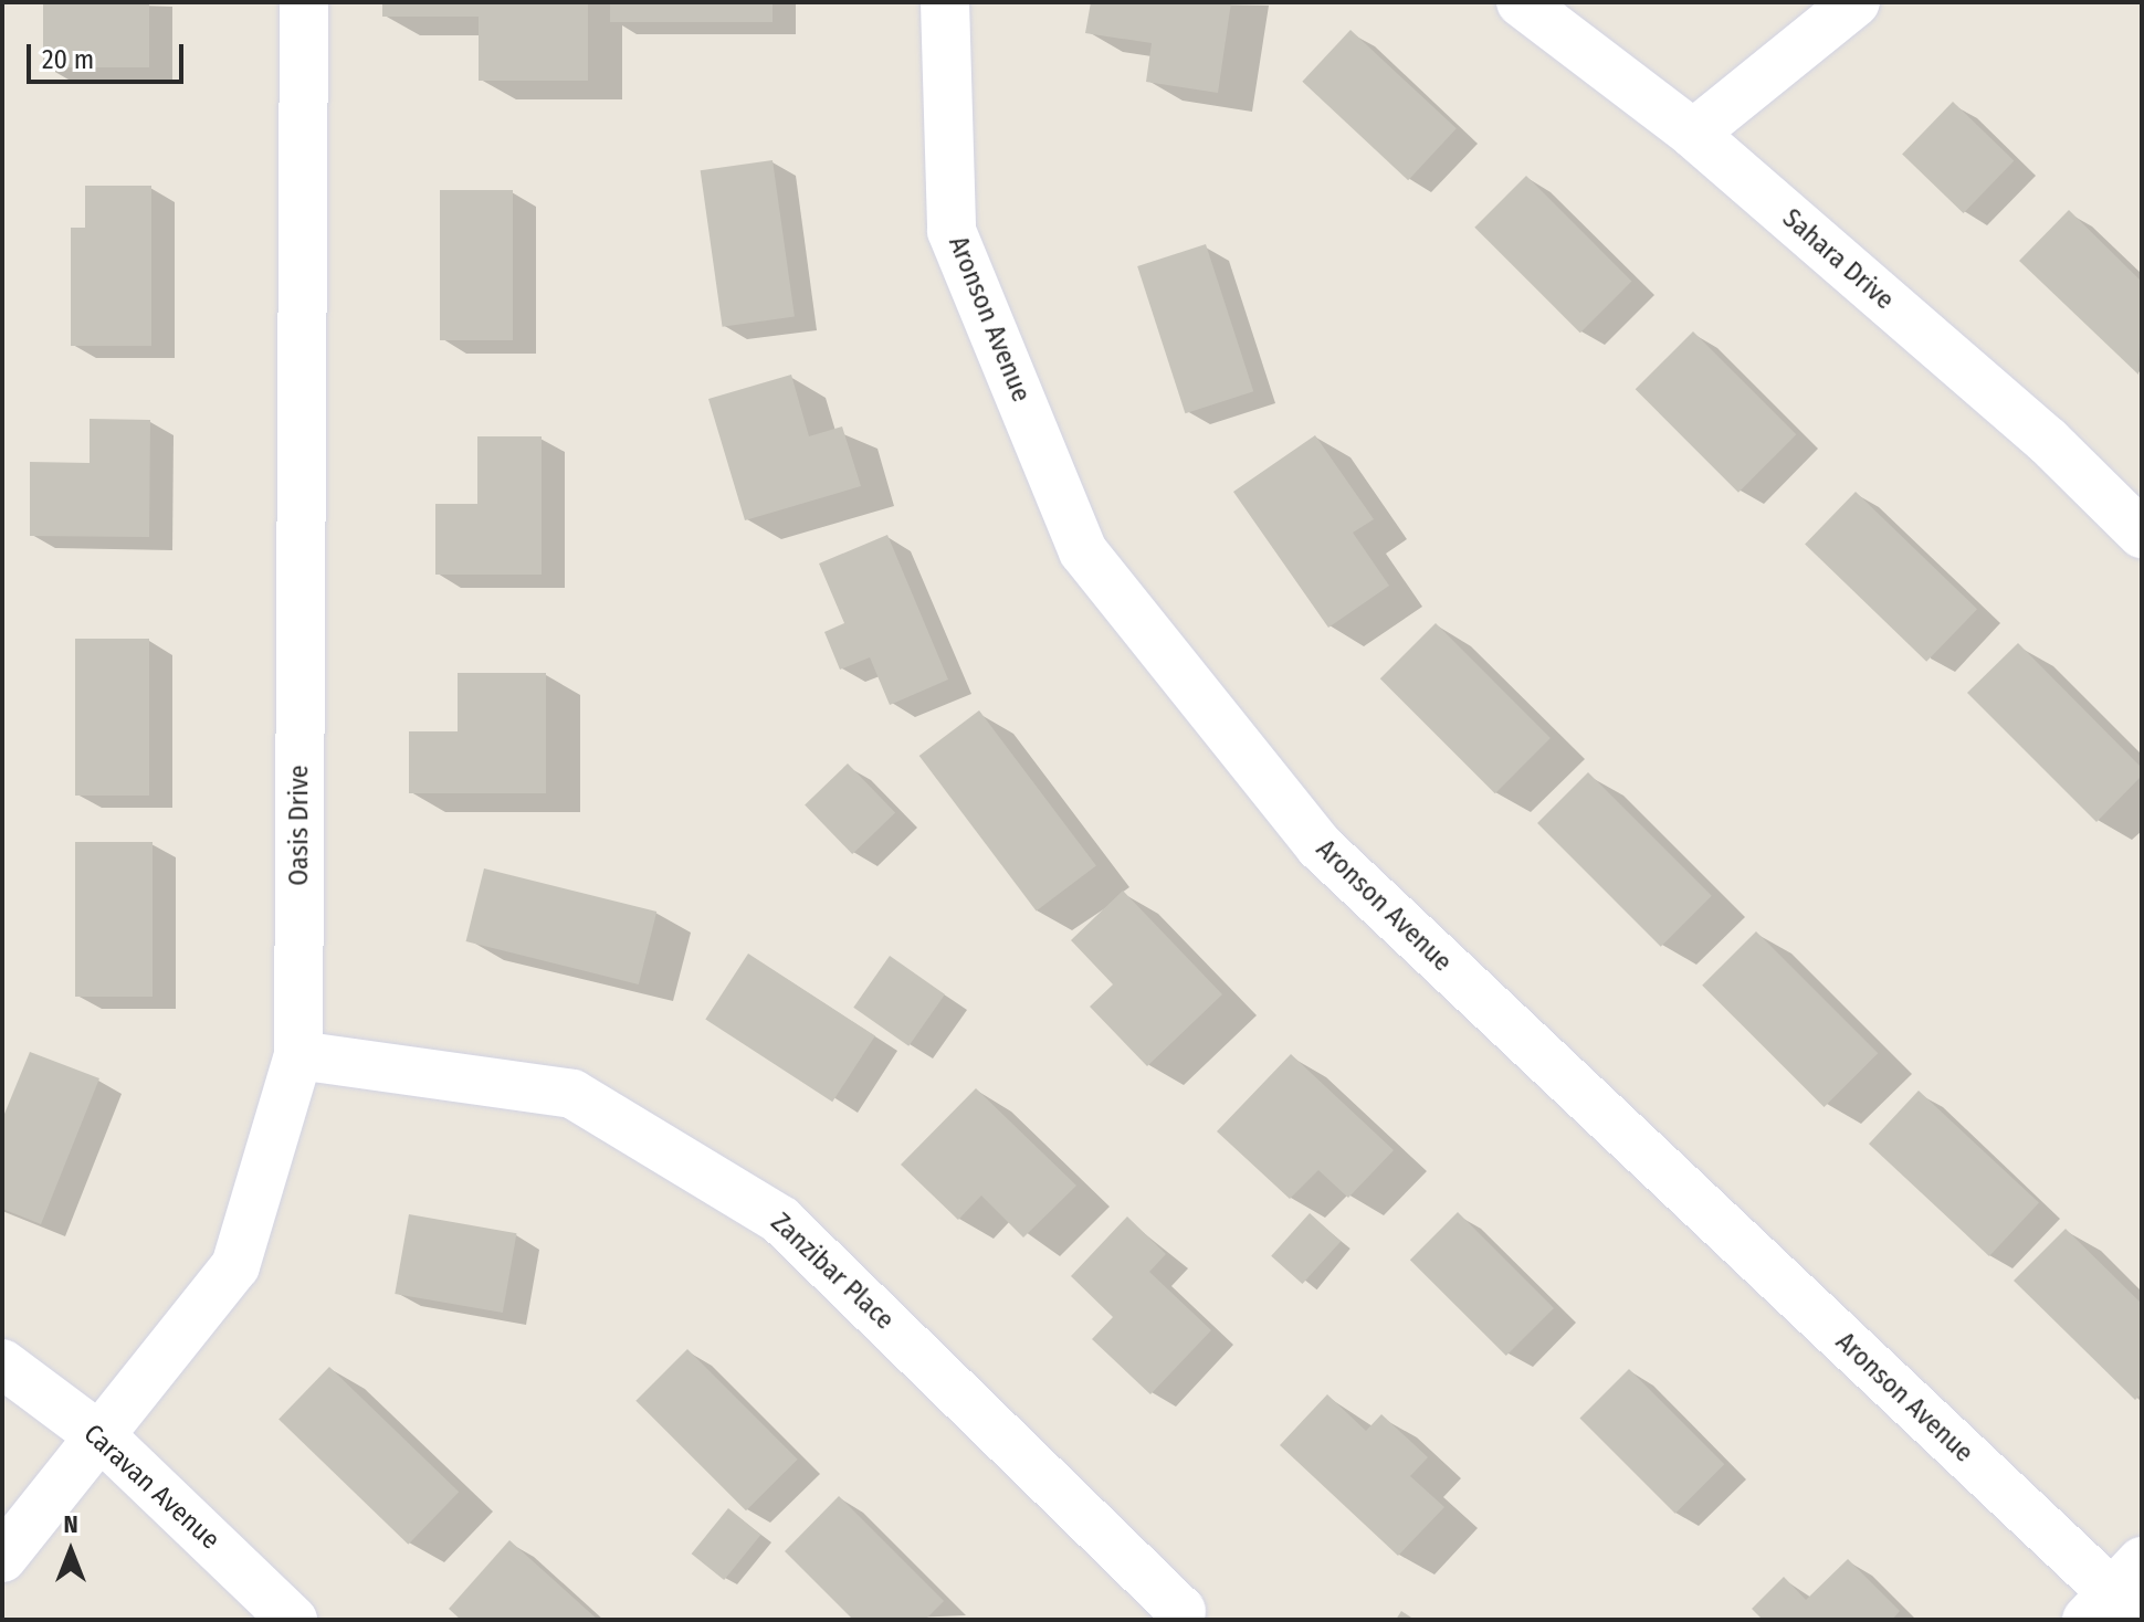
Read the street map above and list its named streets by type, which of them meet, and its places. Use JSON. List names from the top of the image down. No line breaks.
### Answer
{"streets":{"street":["Sahara Drive","Aronson Avenue","Oasis Drive","Zanzibar Place","Caravan Avenue"]},"crossings":[["Oasis Drive","Zanzibar Place"],["Oasis Drive","Caravan Avenue"]],"scale_bar":"20 m","north":"top"}
